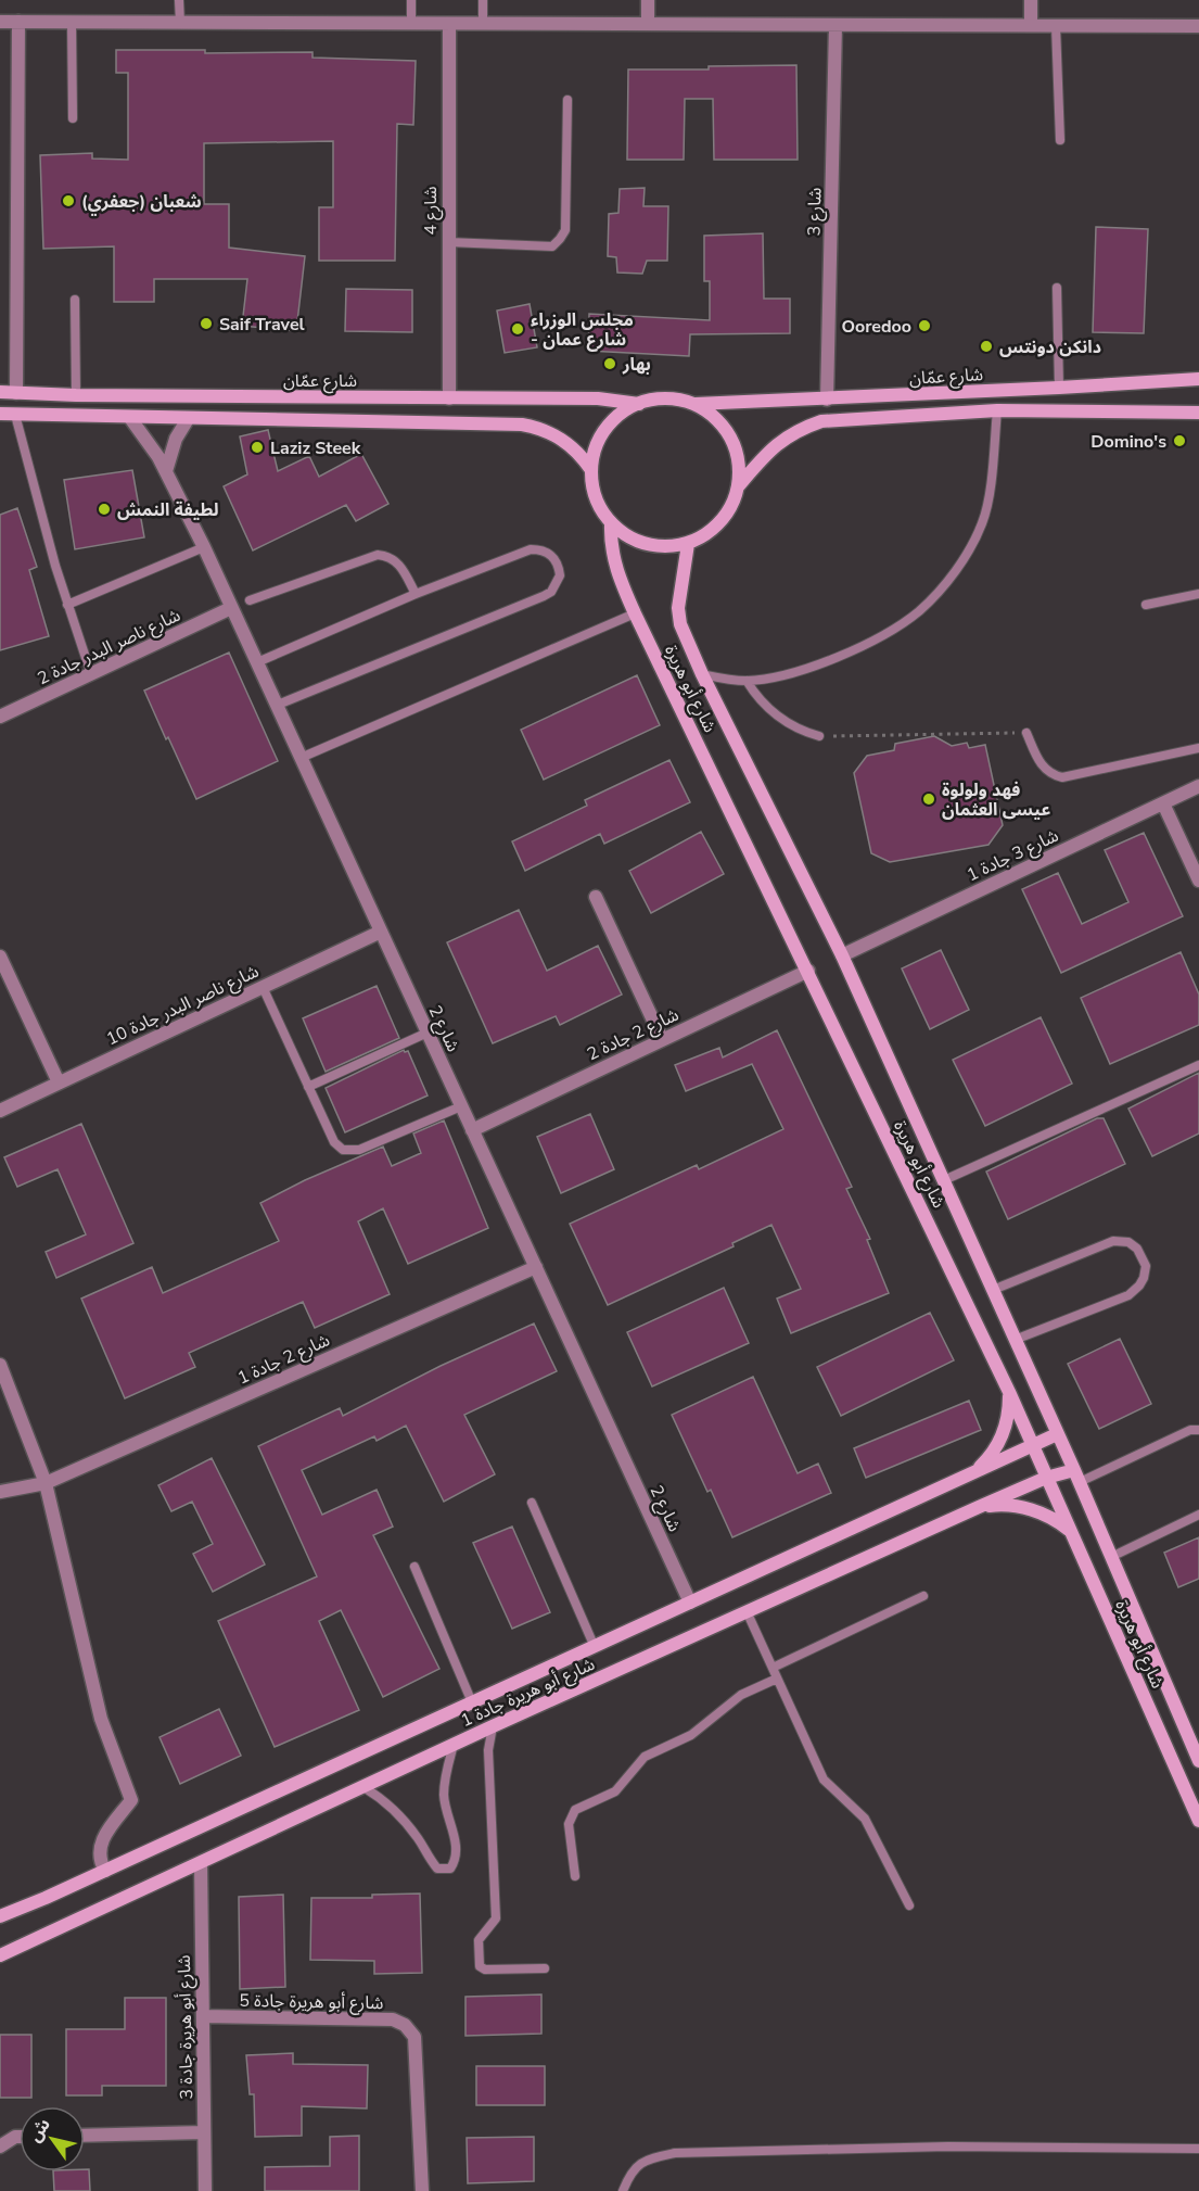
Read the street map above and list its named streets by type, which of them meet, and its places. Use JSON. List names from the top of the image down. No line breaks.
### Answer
{"streets":{"street":["شارع 4","شارع 3","شارع عمّان","شارع ناصر البدر جادة 2","شارع أبو هريرة","شارع 3 جادة 1","شارع ناصر البدر جادة 10","شارع 2","شارع 2 جادة 2","شارع 2 جادة 1","شارع أبو هريرة جادة 1","شارع أبو هريرة جادة 5","شارع أبو هريرة جادة 3"]},"crossings":[["شارع 4","شارع عمّان"],["شارع 3","شارع عمّان"],["شارع عمّان","شارع أبو هريرة"],["شارع ناصر البدر جادة 2","شارع 2"],["شارع أبو هريرة","شارع 3 جادة 1"],["شارع أبو هريرة","شارع 2 جادة 2"],["شارع أبو هريرة","شارع أبو هريرة جادة 1"],["شارع ناصر البدر جادة 10","شارع 2"],["شارع 2","شارع 2 جادة 2"],["شارع 2","شارع 2 جادة 1"],["شارع 2","شارع أبو هريرة جادة 1"],["شارع أبو هريرة جادة 1","شارع أبو هريرة جادة 3"],["شارع أبو هريرة جادة 5","شارع أبو هريرة جادة 3"]],"places":["شعبان (جعفري)","Saif Travel","Ooredoo","مجلس الوزراء - شارع عمان","دانكن دونتس","بهار","Domino's","Laziz Steek","لطيفة النمش","فهد ولولوة عيسى العثمان"],"north":"top left"}
